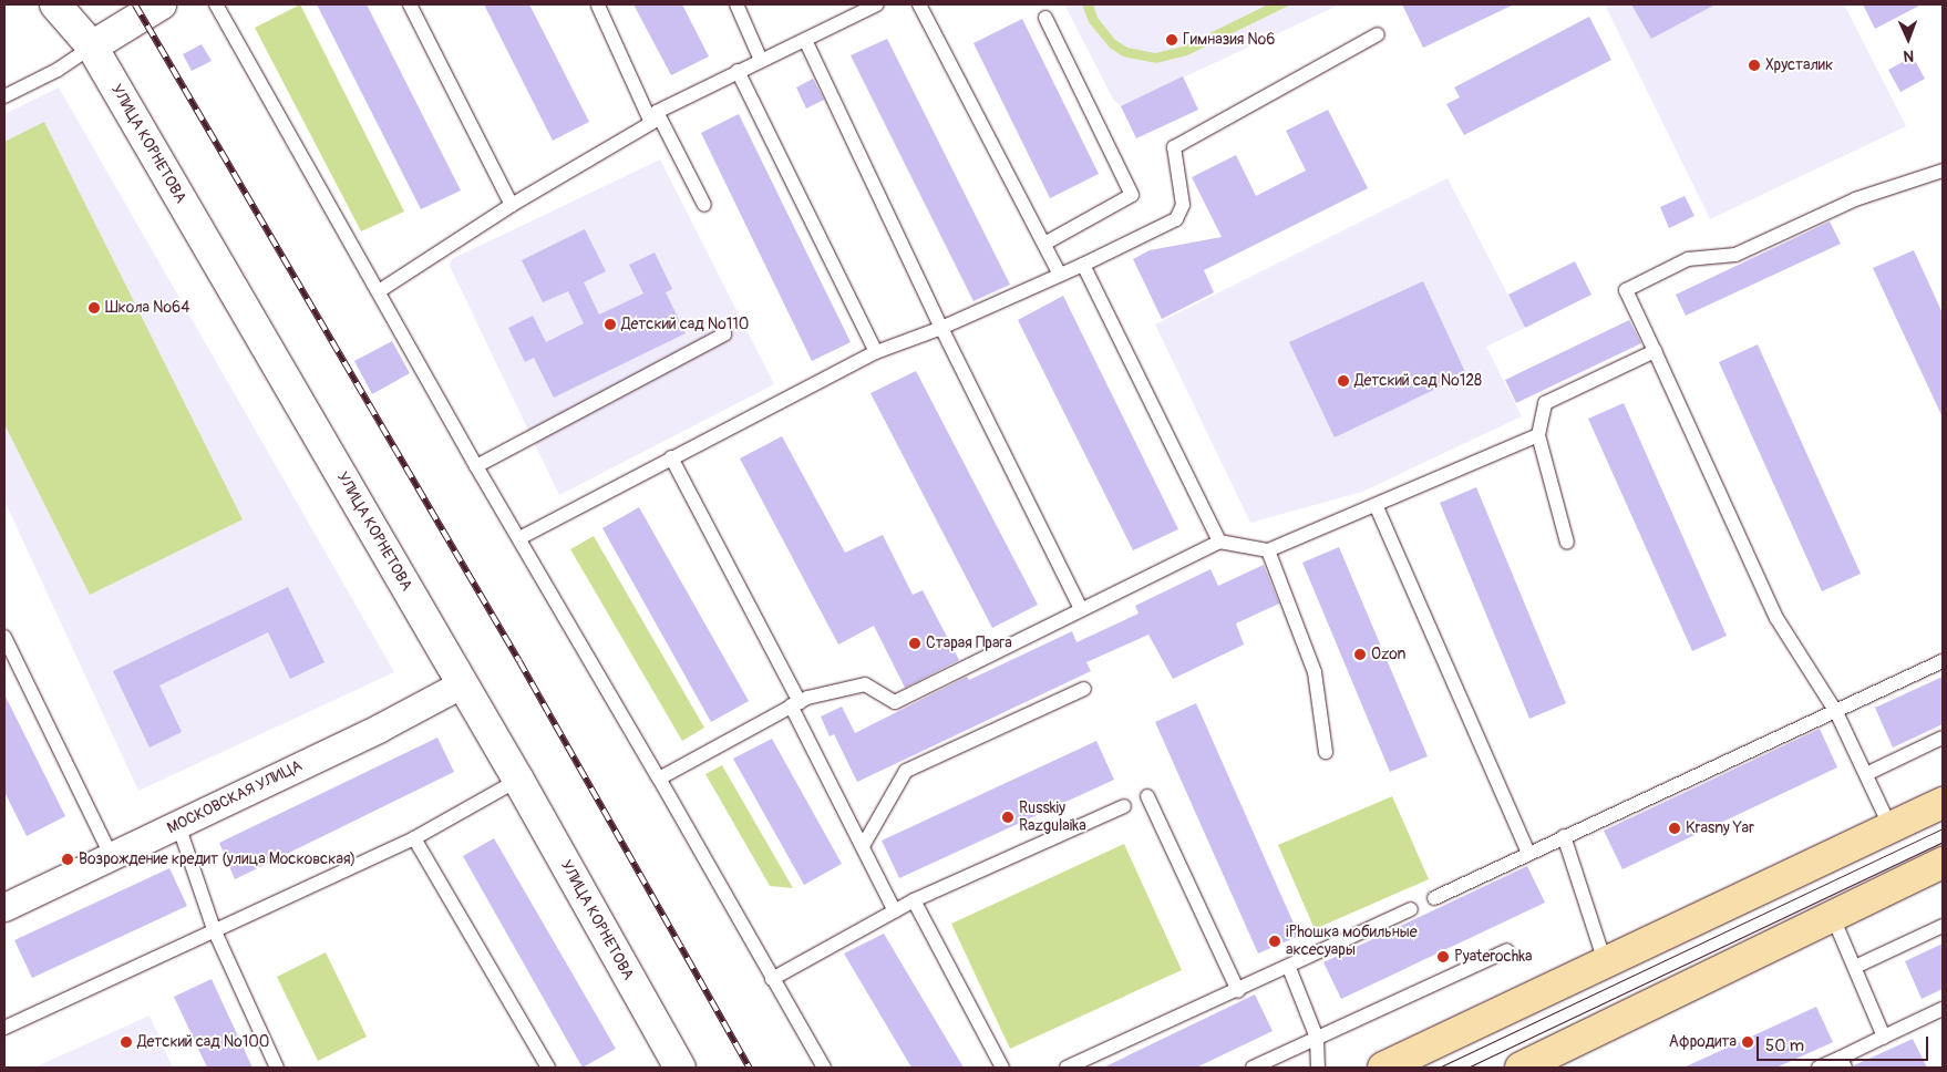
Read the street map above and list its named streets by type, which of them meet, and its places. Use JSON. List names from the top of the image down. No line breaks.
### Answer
{"streets":{"main road":["УЛИЦА КОРНЕТОВА"],"street":["МОСКОВСКАЯ УЛИЦА"]},"crossings":[["УЛИЦА КОРНЕТОВА","МОСКОВСКАЯ УЛИЦА"]],"places":["Гимназия №6","Хрусталик","Школа №64","Детский сад №110","Детский сад №128","Старая Прага","Ozon","Russkiy Razgulaika","Krasny Yar","Возрождение кредит (улица Московская)","iPhoшка мобильные аксесуары","Pyaterochka","Детский сад №100","Афродита"],"scale_bar":"50 m","north":"bottom"}
